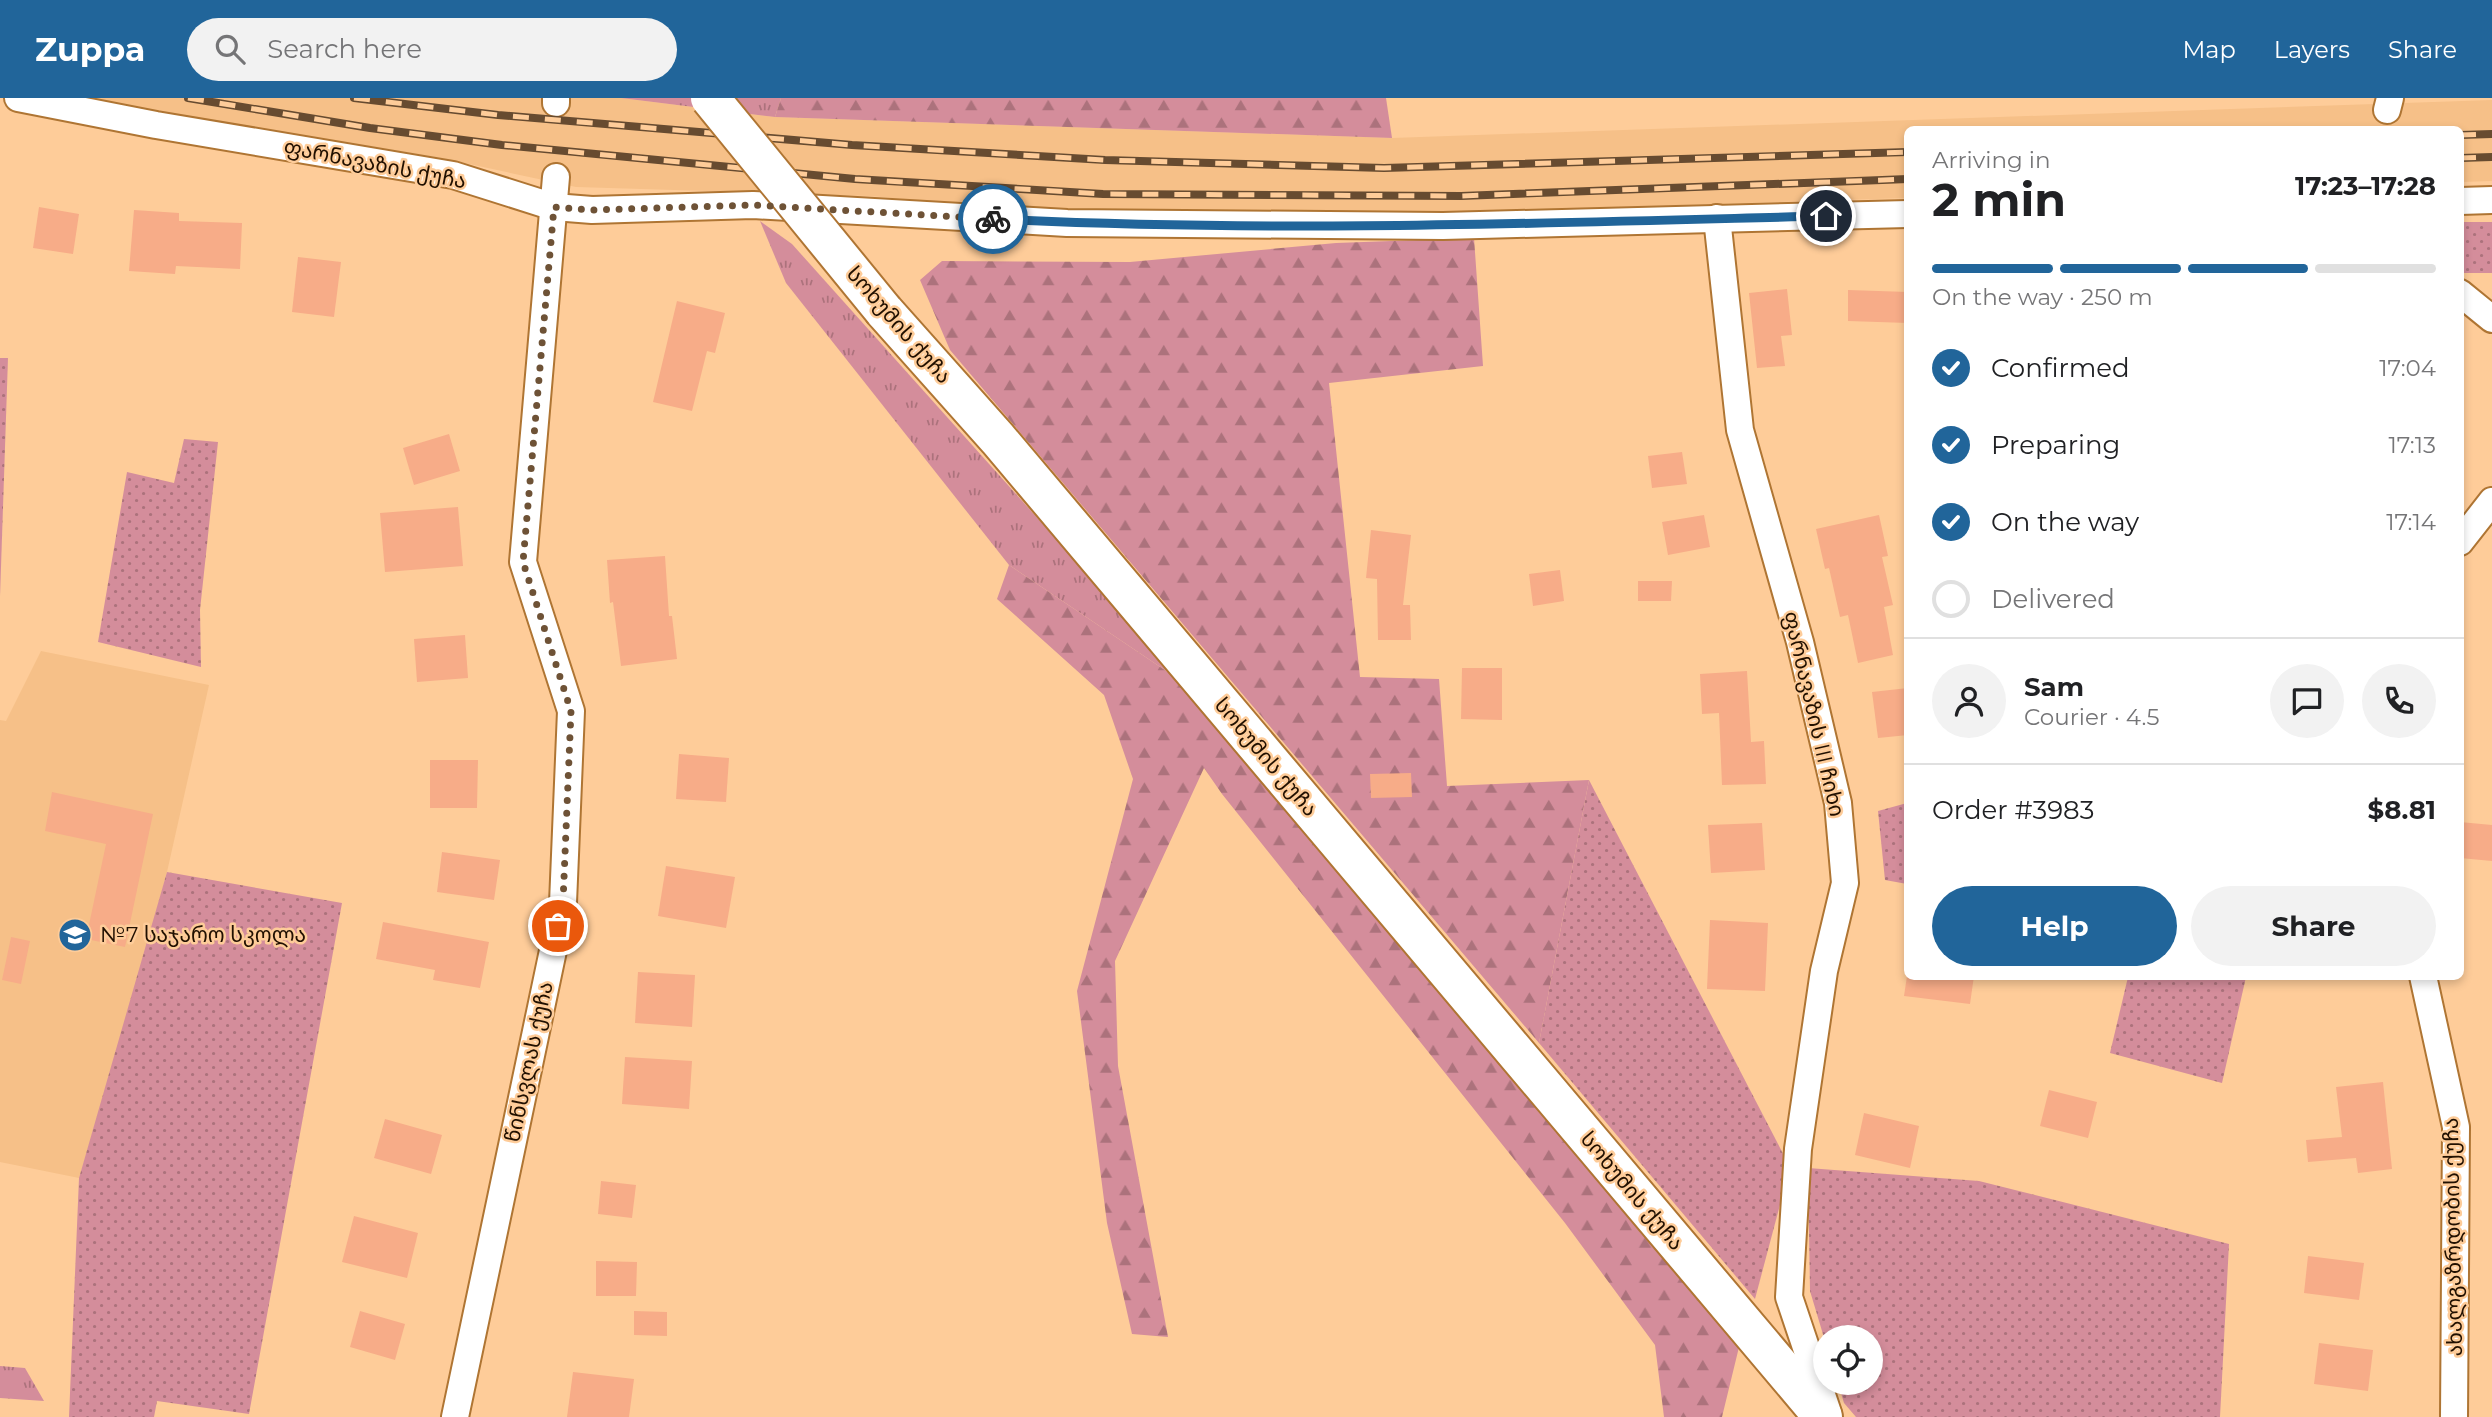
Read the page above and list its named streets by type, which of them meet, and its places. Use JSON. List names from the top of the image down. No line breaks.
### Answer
{"streets":{"highway":["სოხუმის ქუჩა"],"street":["ფარნავაზის ქუჩა","ფარნავაზის III ჩიხი","წინსვლას ქუჩა","ახალგაზრდობის ქუჩა"]},"crossings":[["ფარნავაზის ქუჩა","ფარნავაზის III ჩიხი"],["ფარნავაზის ქუჩა","წინსვლას ქუჩა"]],"places":{"school or university":["№7 საჯარო სკოლა"]},"page":{"header":"Zuppa","search":"Search here","nav":["Map","Layers","Share"],"heading":["2 min","Arriving in","17:23–17:28"],"panel":["Sam","Courier · 4.5","Order #3983","$8.81"],"bar":"On the way · 250 m","list":[["Confirmed","17:04"],["Preparing","17:13"],["On the way","17:14"],"Delivered"],"buttons":["Help","Share"]}}
